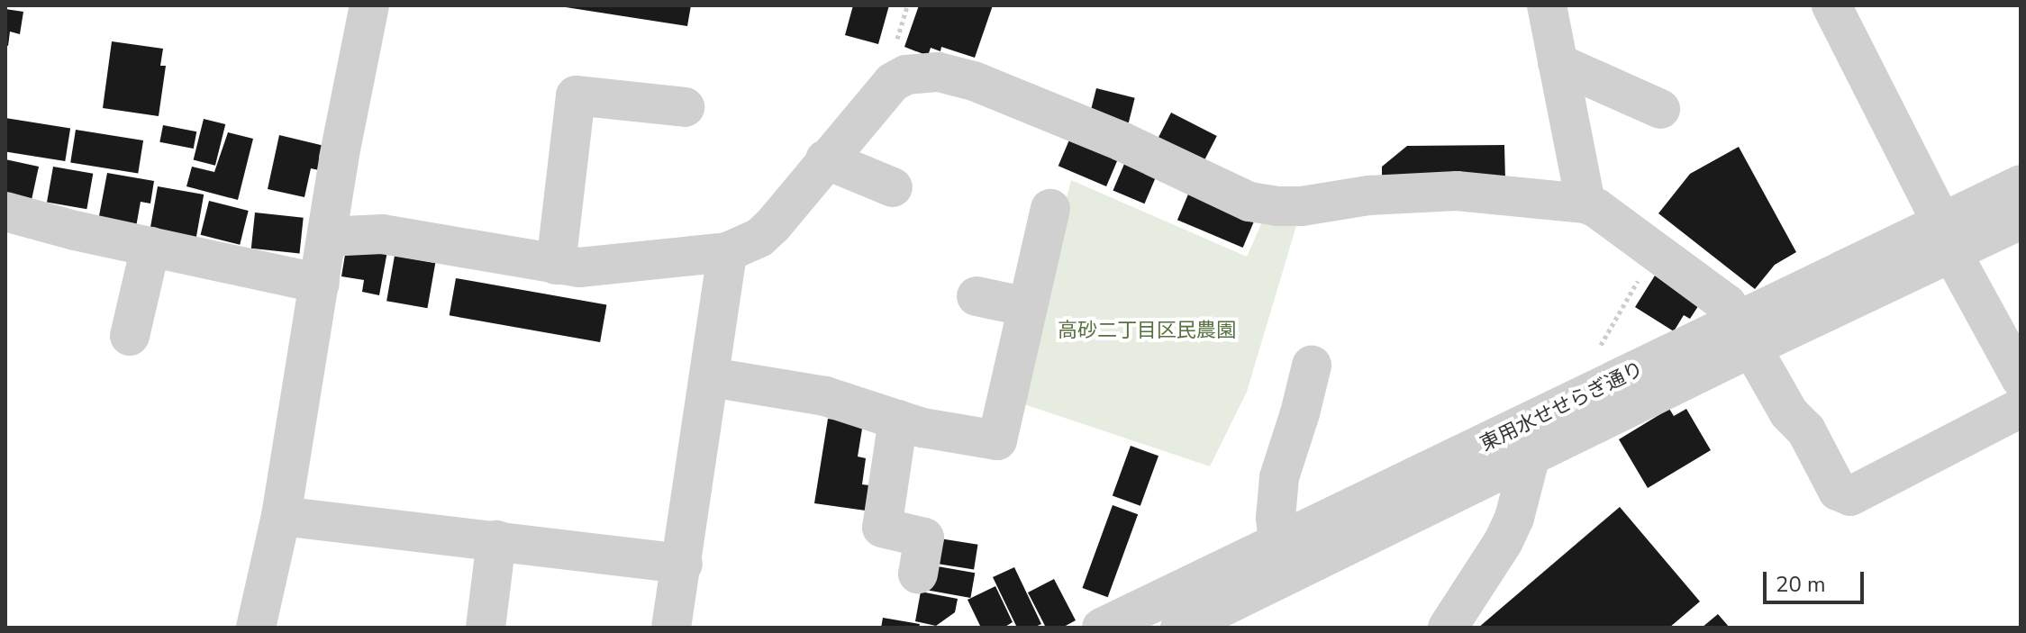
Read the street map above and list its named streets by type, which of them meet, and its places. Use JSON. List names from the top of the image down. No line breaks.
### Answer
{"streets":{"street":["東用水せせらぎ通り"]},"parks":["高砂二丁目区民農園"],"scale_bar":"20 m"}
